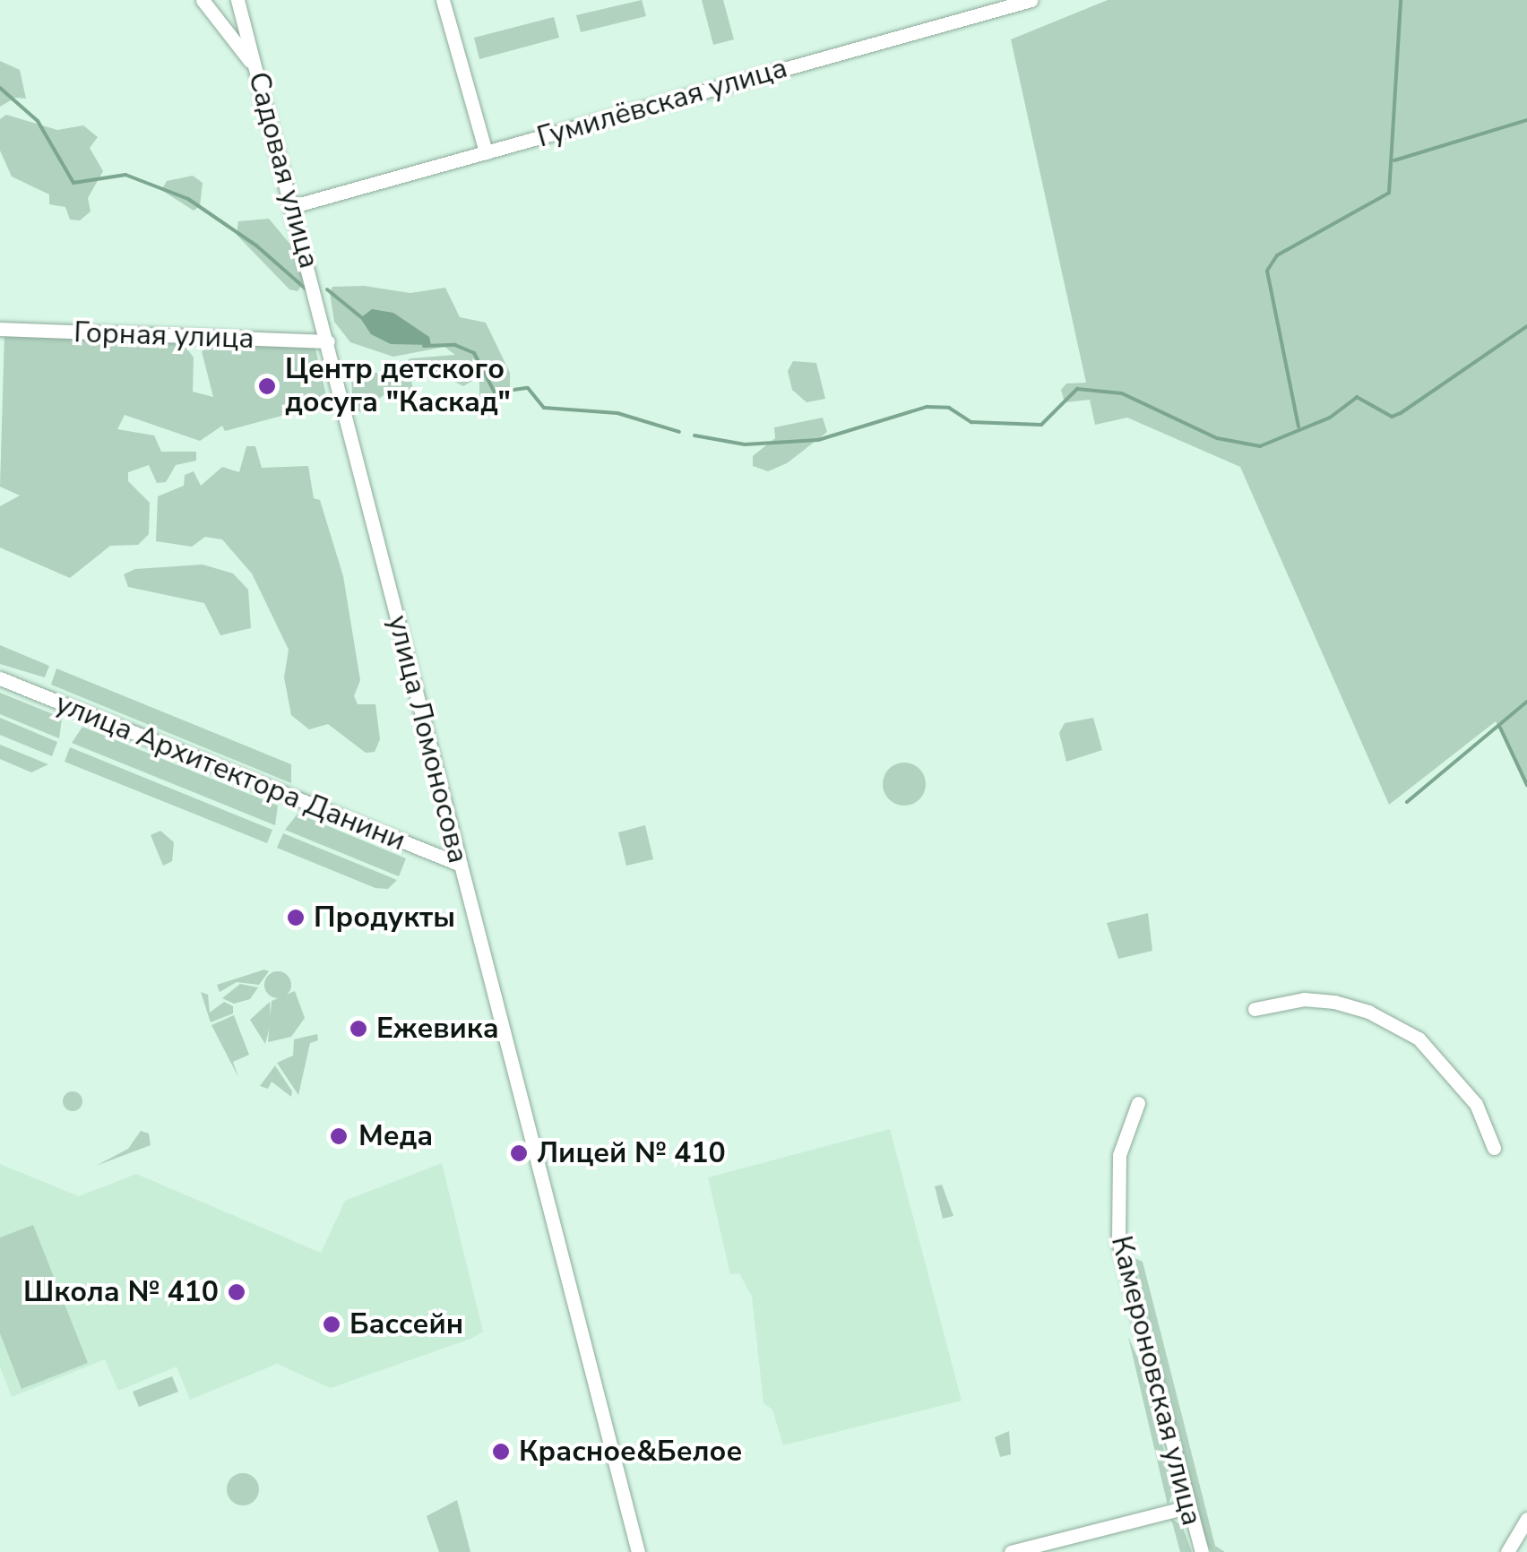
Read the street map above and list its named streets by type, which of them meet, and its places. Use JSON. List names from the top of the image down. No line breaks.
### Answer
{"streets":{"street":["Гумилёвская улица","Садовая улица","Горная улица","улица Ломоносова","улица Архитектора Данини","Камероновская улица"]},"crossings":[["Гумилёвская улица","Садовая улица"],["Садовая улица","Горная улица"],["Садовая улица","улица Ломоносова"],["Горная улица","улица Ломоносова"],["улица Ломоносова","улица Архитектора Данини"]],"places":["Центр детского досуга \"Каскад\"","Продукты","Ежевика","Меда","Лицей № 410","Школа № 410","Бассейн","Красное&Белое"]}
